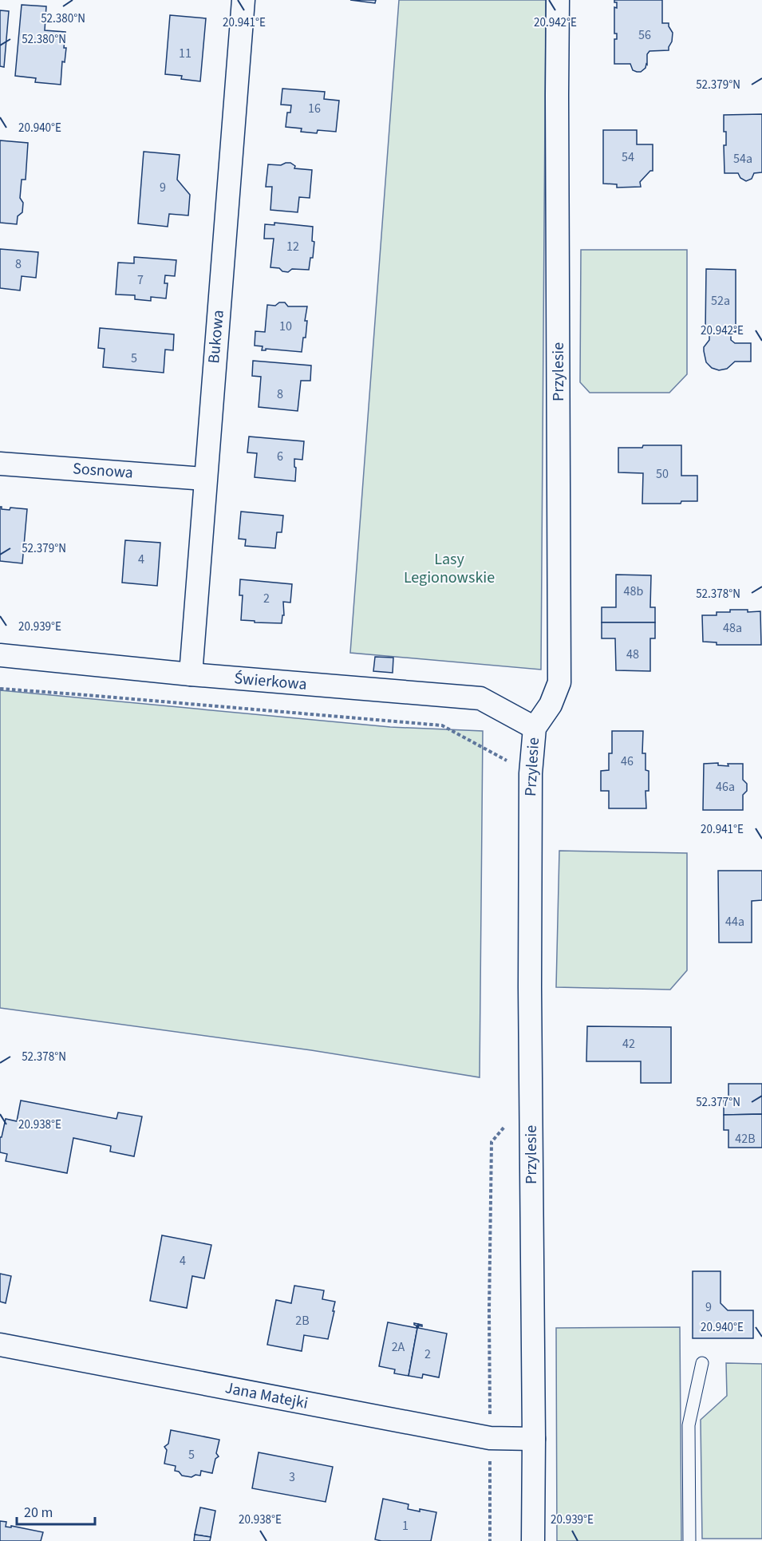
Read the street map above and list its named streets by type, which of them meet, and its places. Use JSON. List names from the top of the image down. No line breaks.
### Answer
{"streets":{"street":["Bukowa","Przylesie","Sosnowa","Świerkowa","Jana Matejki"]},"crossings":[["Bukowa","Sosnowa"],["Bukowa","Świerkowa"],["Przylesie","Świerkowa"],["Przylesie","Jana Matejki"]],"parks":["Lasy Legionowskie"],"house_numbers":["56","11","16","54","54a","9","12","8","7","52a","10","5","8","6","50","4","48b","2","48a","48","46","46a","44a","42","42B","4","9","2B","2A","2","5","3","1"],"scale_bar":"20 m","coordinates":["52.380°N","20.942°E","20.941°E","52.379°N","20.940°E","52.378°N","20.939°E","52.377°N","20.938°E"]}
